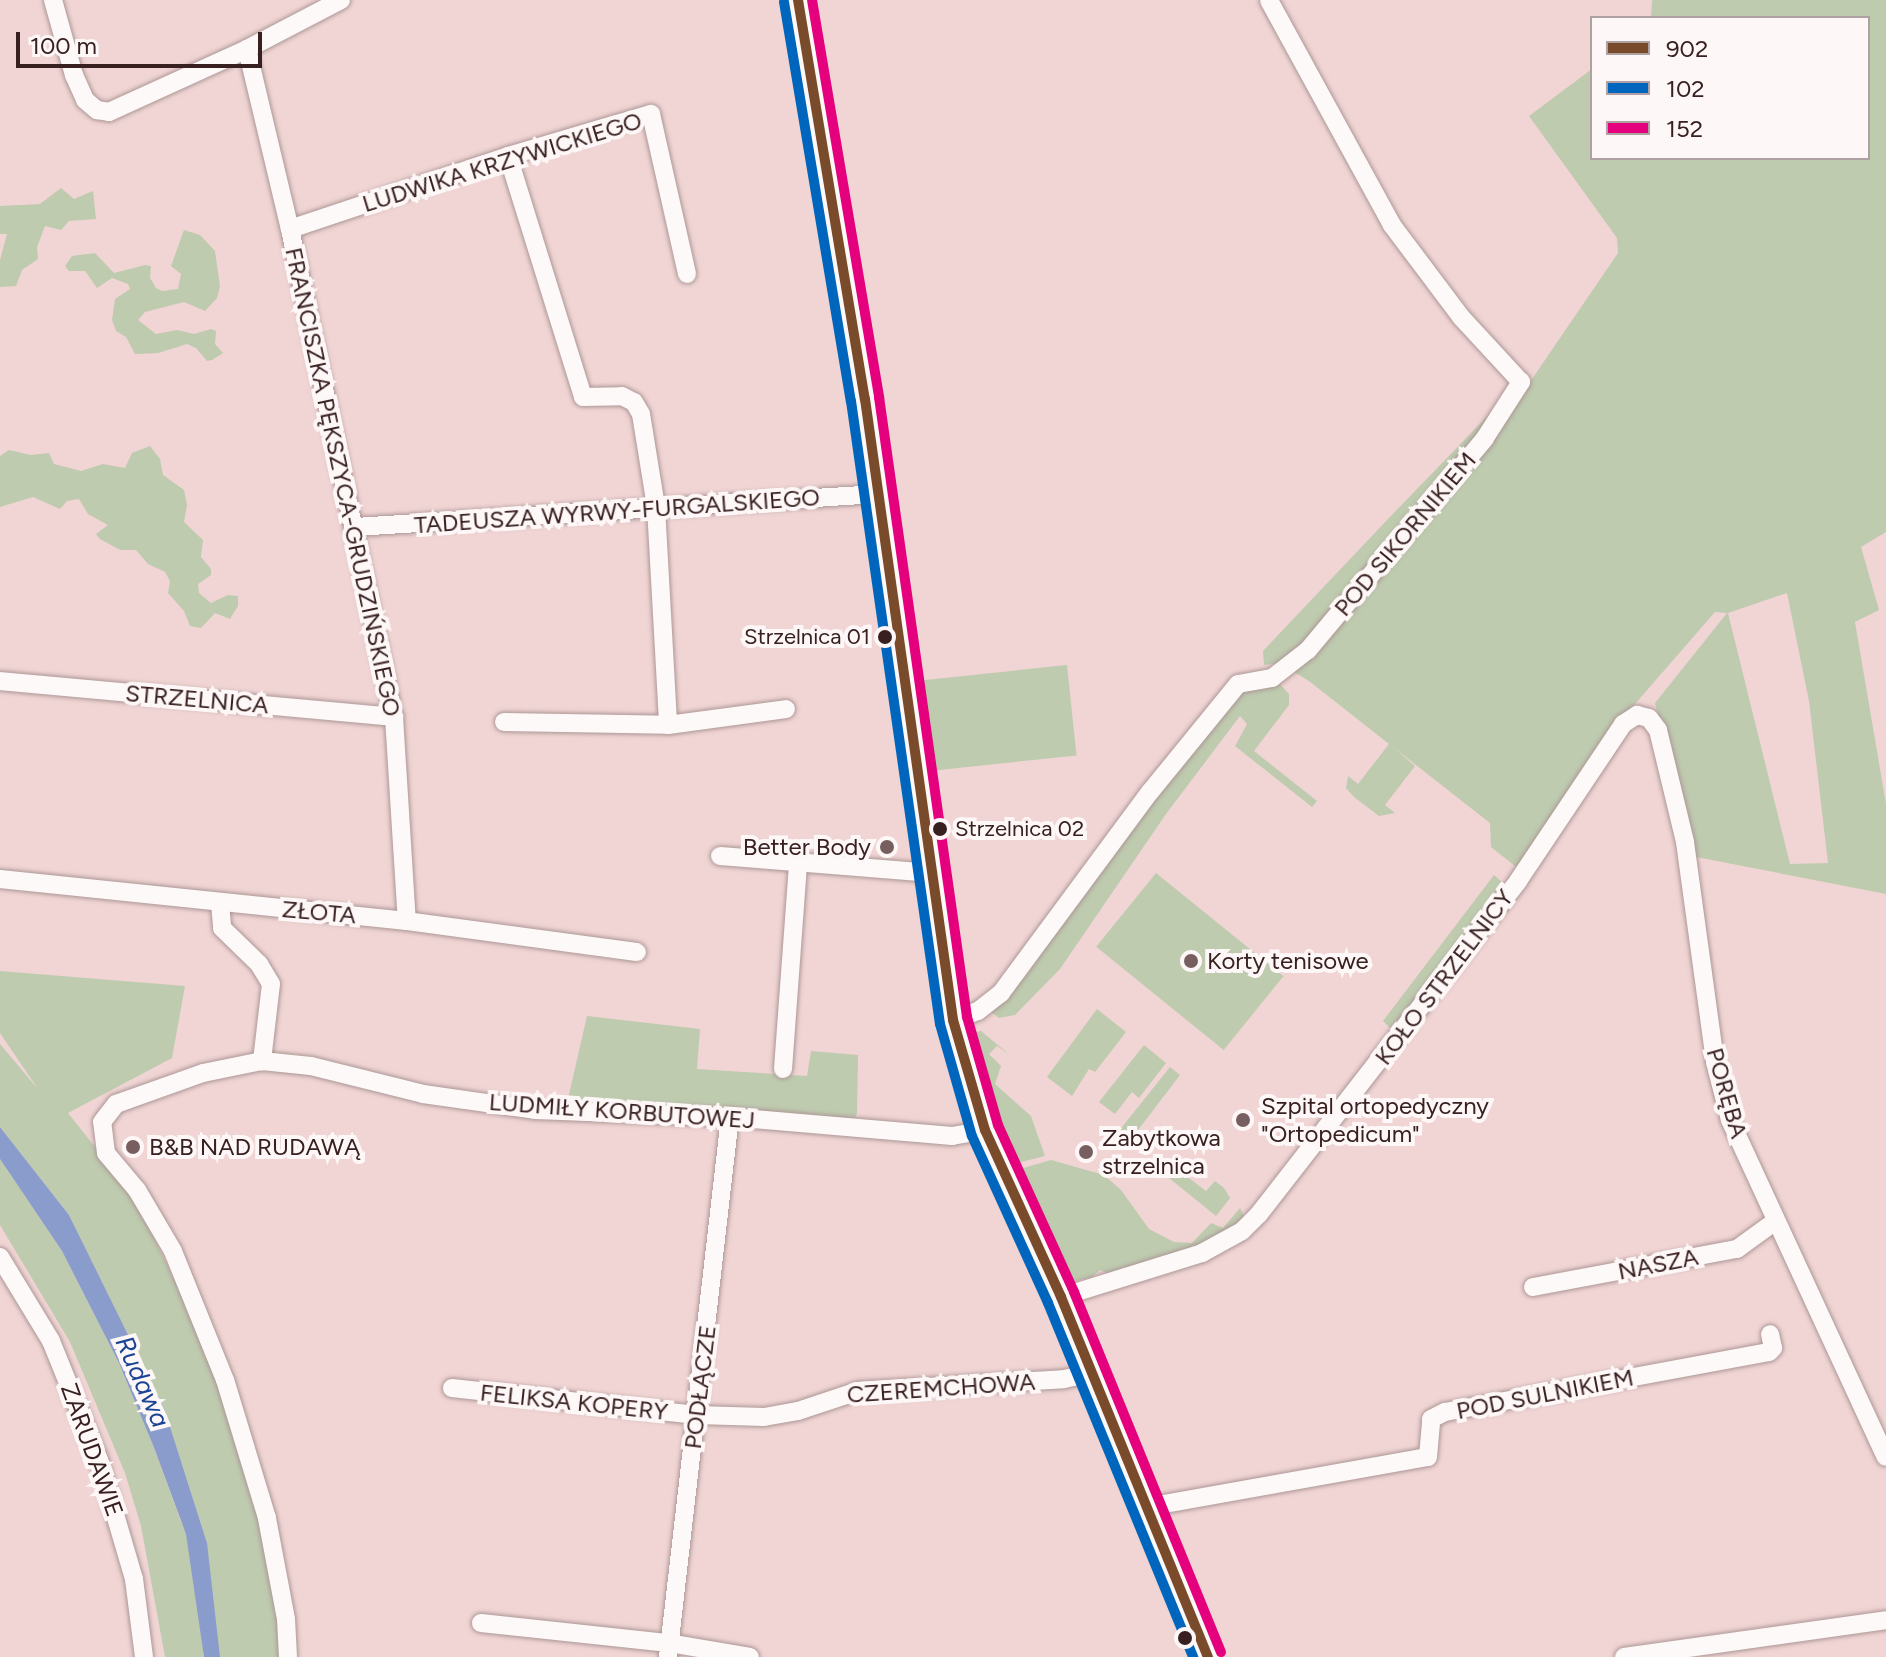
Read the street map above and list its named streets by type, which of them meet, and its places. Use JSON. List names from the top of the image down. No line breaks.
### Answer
{"streets":{"street":["LUDWIKA KRZYWICKIEGO","FRANCISZKA PĘKSZYCA-GRUDZIŃSKIEGO","TADEUSZA WYRWY-FURGALSKIEGO","POD SIKORNIKIEM","STRZELNICA","ZŁOTA","KOŁO STRZELNICY","PORĘBA","LUDMIŁY KORBUTOWEJ","NASZA","PODŁĄCZE","CZEREMCHOWA","POD SULNIKIEM","FELIKSA KOPERY","ZARUDAWIE"]},"crossings":[["LUDWIKA KRZYWICKIEGO","FRANCISZKA PĘKSZYCA-GRUDZIŃSKIEGO"],["FRANCISZKA PĘKSZYCA-GRUDZIŃSKIEGO","TADEUSZA WYRWY-FURGALSKIEGO"],["FRANCISZKA PĘKSZYCA-GRUDZIŃSKIEGO","STRZELNICA"],["FRANCISZKA PĘKSZYCA-GRUDZIŃSKIEGO","ZŁOTA"],["KOŁO STRZELNICY","PORĘBA"],["PORĘBA","NASZA"],["LUDMIŁY KORBUTOWEJ","PODŁĄCZE"],["PODŁĄCZE","CZEREMCHOWA"],["PODŁĄCZE","FELIKSA KOPERY"],["CZEREMCHOWA","FELIKSA KOPERY"]],"water":["Rudawa"],"places":["Strzelnica 01","Strzelnica 02","Better Body","Korty tenisowe","Szpital ortopedyczny \"Ortopedicum\"","B&B NAD RUDAWĄ","Zabytkowa strzelnica"],"lines":["transit line 902","transit line 152","transit line 102"],"legend":["902","102","152"],"scale_bar":"100 m"}
